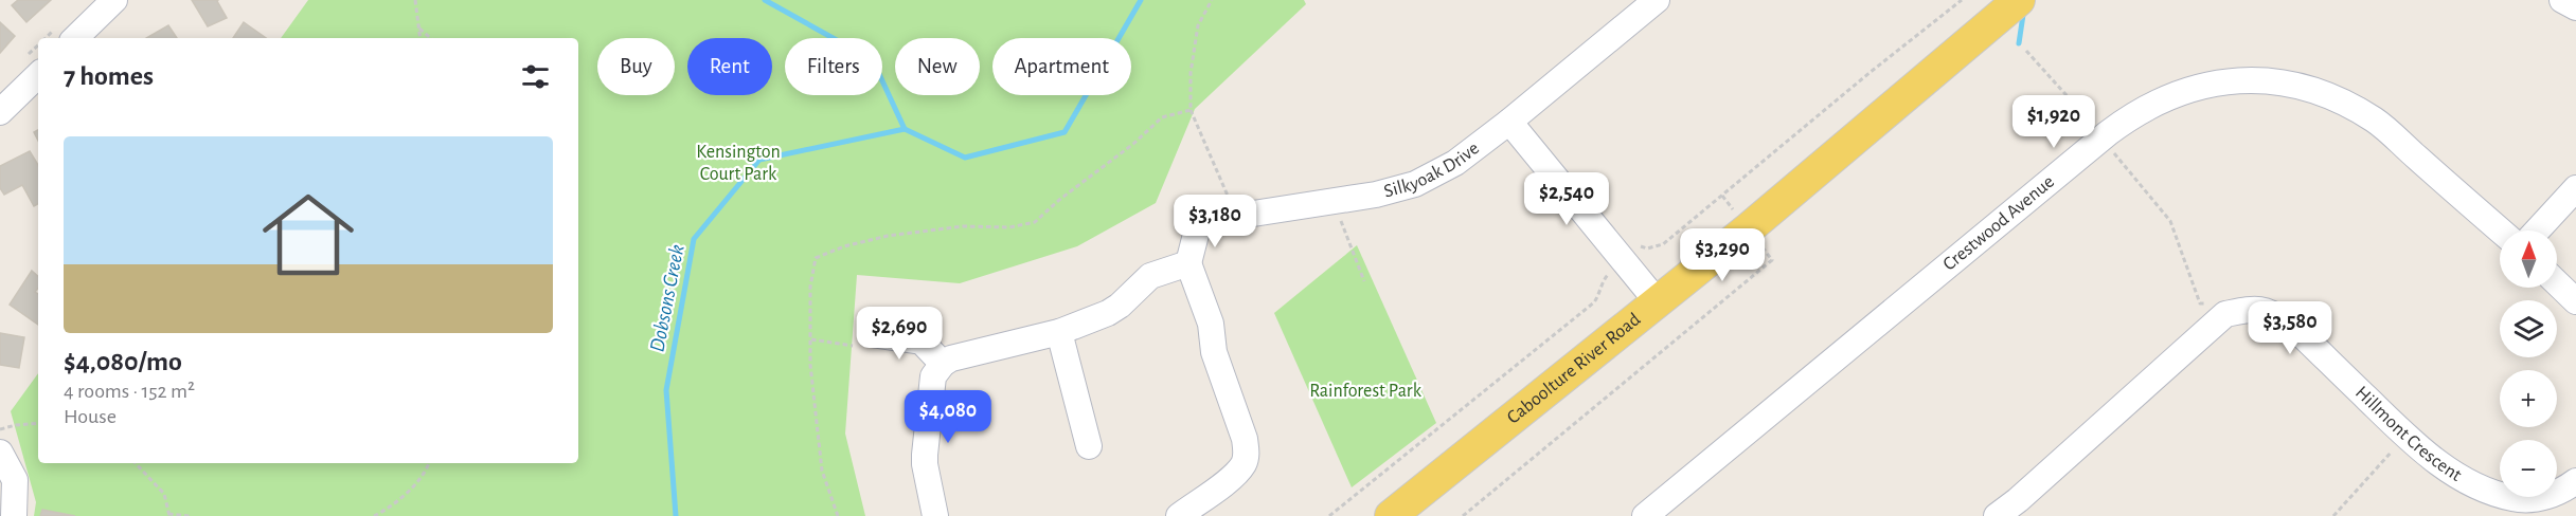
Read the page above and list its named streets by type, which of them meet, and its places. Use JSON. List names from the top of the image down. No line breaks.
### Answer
{"streets":{"main road":["Caboolture River Road"],"street":["Silkyoak Drive","Crestwood Avenue","Hillmont Crescent"]},"water":["Dobsons Creek"],"parks":["Kensington Court Park","Rainforest Park"],"north":"top","page":{"chip":["Buy","Rent","Filters","New","Apartment"],"heading":"7 homes","price":["$1,920","$2,540","$3,180","$3,290","$3,580","$2,690","$4,080"],"list":[{"name":"$4,080/mo","note":"4 rooms · 152 m² · House"}],"map_buttons":["+","−"]}}
